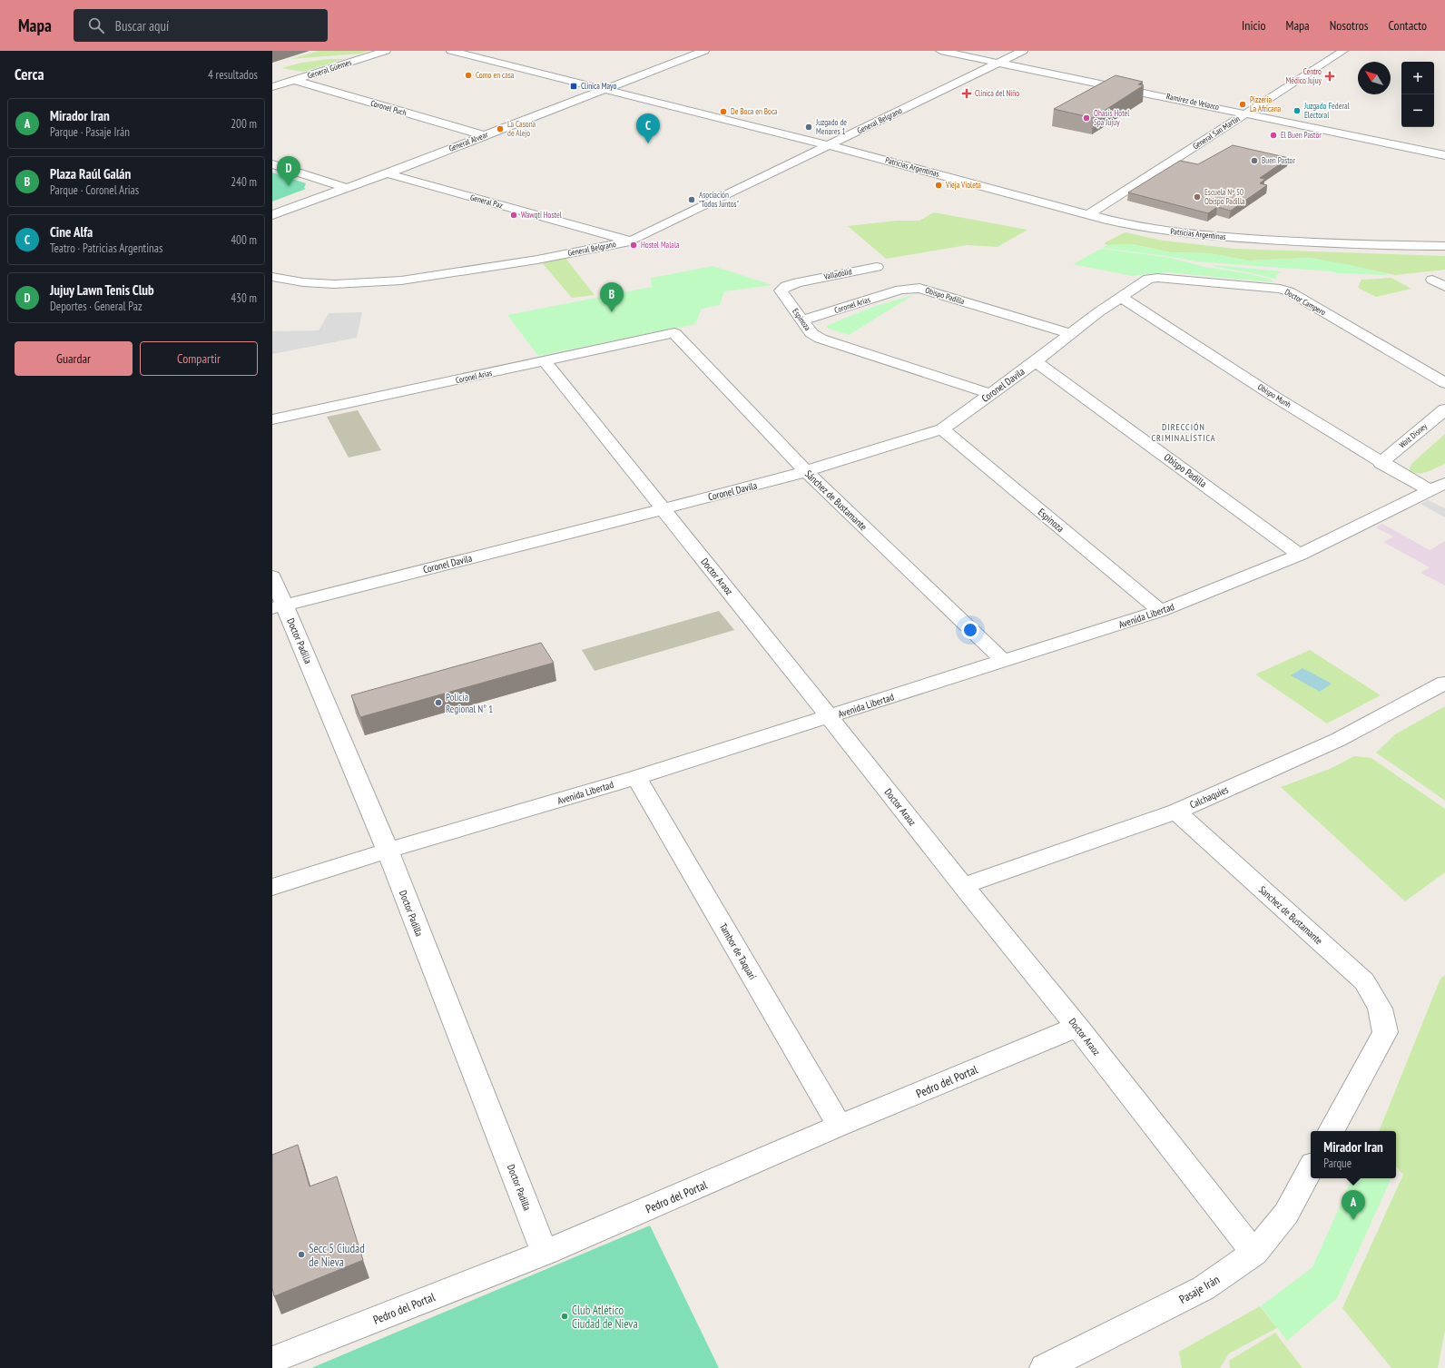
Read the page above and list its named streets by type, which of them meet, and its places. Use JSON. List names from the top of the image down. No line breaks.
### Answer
{"streets":{"street":["General Güemes","Ramírez de Velazco","Coronel Puch","General Belgrano","General San Martín","General Alvear","Patricias Argentinas","General Paz","Valladolid","Obispo Padilla","Doctor Campero","Coronel Arias","Espinoza","Coronel Davila","Obispo Munh","Walt Disney","Sánchez de Bustamante","Doctor Araoz","Avenida Libertad","Doctor Padilla","Calchaquies","Sanchez de Bustamante","Tambor de Taquarí","Pedro del Portal","Pasaje Irán"]},"crossings":[["General Güemes","Coronel Puch"],["Ramírez de Velazco","General Belgrano"],["Ramírez de Velazco","General San Martín"],["Coronel Puch","General Alvear"],["General Belgrano","Patricias Argentinas"],["General Belgrano","General Paz"],["General San Martín","Patricias Argentinas"],["General Alvear","Patricias Argentinas"],["General Alvear","General Paz"],["Valladolid","Espinoza"],["Obispo Padilla","Coronel Arias"],["Obispo Padilla","Coronel Davila"],["Obispo Padilla","Avenida Libertad"],["Doctor Campero","Coronel Davila"],["Coronel Arias","Espinoza"],["Coronel Arias","Sánchez de Bustamante"],["Coronel Arias","Doctor Araoz"],["Espinoza","Coronel Davila"],["Espinoza","Avenida Libertad"],["Coronel Davila","Obispo Munh"],["Coronel Davila","Sánchez de Bustamante"],["Coronel Davila","Doctor Araoz"],["Coronel Davila","Doctor Padilla"],["Obispo Munh","Walt Disney"],["Obispo Munh","Avenida Libertad"],["Sánchez de Bustamante","Avenida Libertad"],["Doctor Araoz","Avenida Libertad"],["Doctor Araoz","Calchaquies"],["Doctor Araoz","Pedro del Portal"],["Doctor Araoz","Pasaje Irán"],["Avenida Libertad","Doctor Padilla"],["Avenida Libertad","Tambor de Taquarí"],["Doctor Padilla","Pedro del Portal"],["Calchaquies","Sanchez de Bustamante"],["Tambor de Taquarí","Pedro del Portal"]],"districts":["DIRECCIÓN CRIMINALÍSTICA"],"places":{"other":["Como en casa","Pizzería La Africana","Juzgado Federal Electoral","De Boca en Boca","Ohasis Hotel Spa Jujuy","Juzgado de Menores 1","La Casona de Alejo","El Buen Pastor","Buen Pastor","Vieja Violeta","Escuela Nº 50 Obispo Padilla","Asociación \"Todos Juntos\"","Wawqti Hostel","Hostel Malala","Policía Regional N° 1","Secc 5 Ciudad de Nieva","Club Atlético Ciudad de Nieva"],"health":["Centro Médico Jujuy","Clínica del Niño"],"transit":["Clínica Mayo"]},"north":"top left","page":{"header":"Mapa","search":"Buscar aquí","nav":["Inicio","Mapa","Nosotros","Contacto"],"heading":["Cerca","4 resultados"],"map_buttons":["+","−"],"list":[{"mark":"A","name":"Mirador Iran","note":"Parque · Pasaje Irán","value":"200 m"},{"mark":"B","name":"Plaza Raúl Galán","note":"Parque · Coronel Arias","value":"240 m"},{"mark":"C","name":"Cine Alfa","note":"Teatro · Patricias Argentinas","value":"400 m"},{"mark":"D","name":"Jujuy Lawn Tenis Club","note":"Deportes · General Paz","value":"430 m"}],"pins":["C","D","B","A"],"buttons":["Guardar","Compartir"],"popup":["Mirador Iran","Parque"]}}
